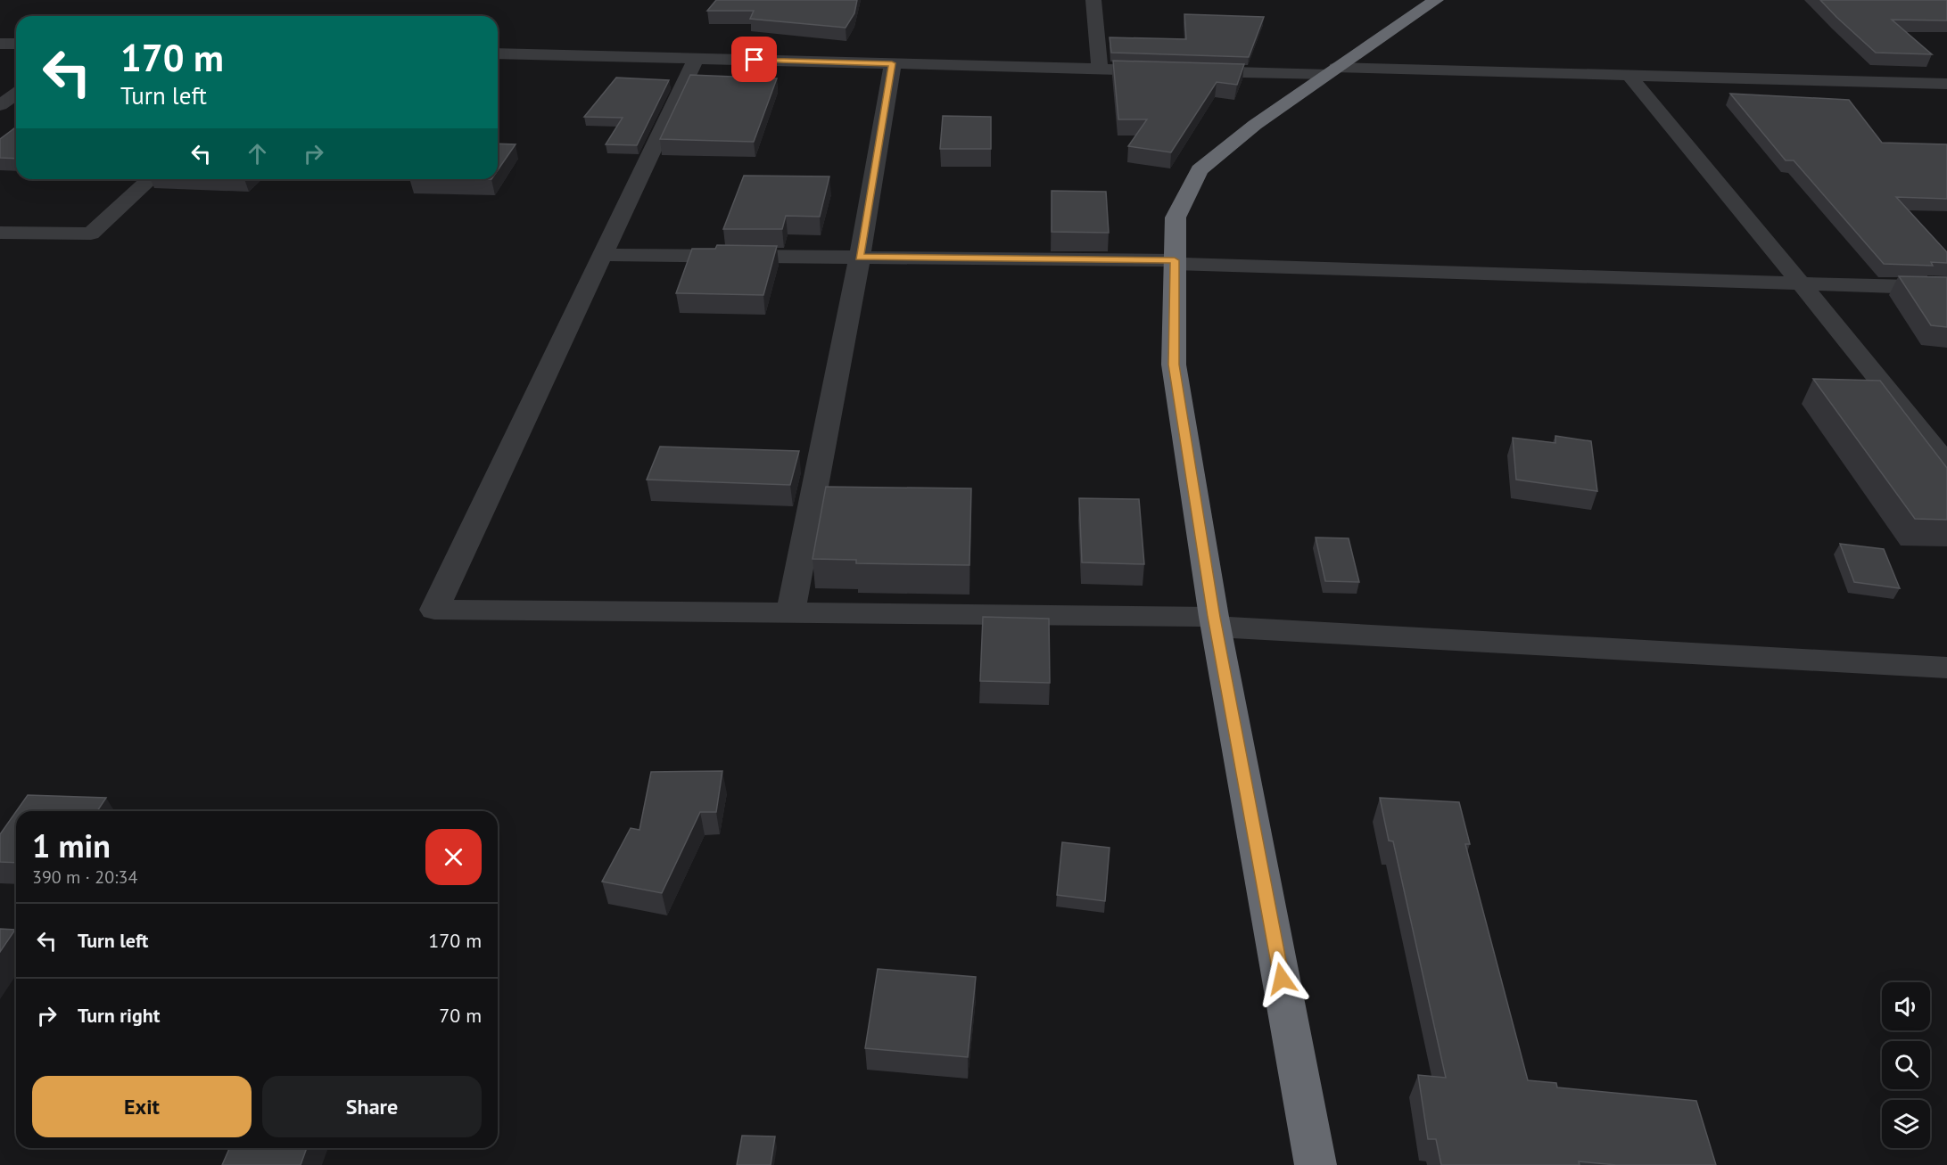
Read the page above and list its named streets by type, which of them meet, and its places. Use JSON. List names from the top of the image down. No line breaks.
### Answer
{"page":{"turn":["170 m","Turn left"],"heading":["1 min","390 m · 20:34"],"list":[{"name":"Turn left","value":"170 m"},{"name":"Turn right","value":"70 m"}],"buttons":["Exit","Share"]}}
